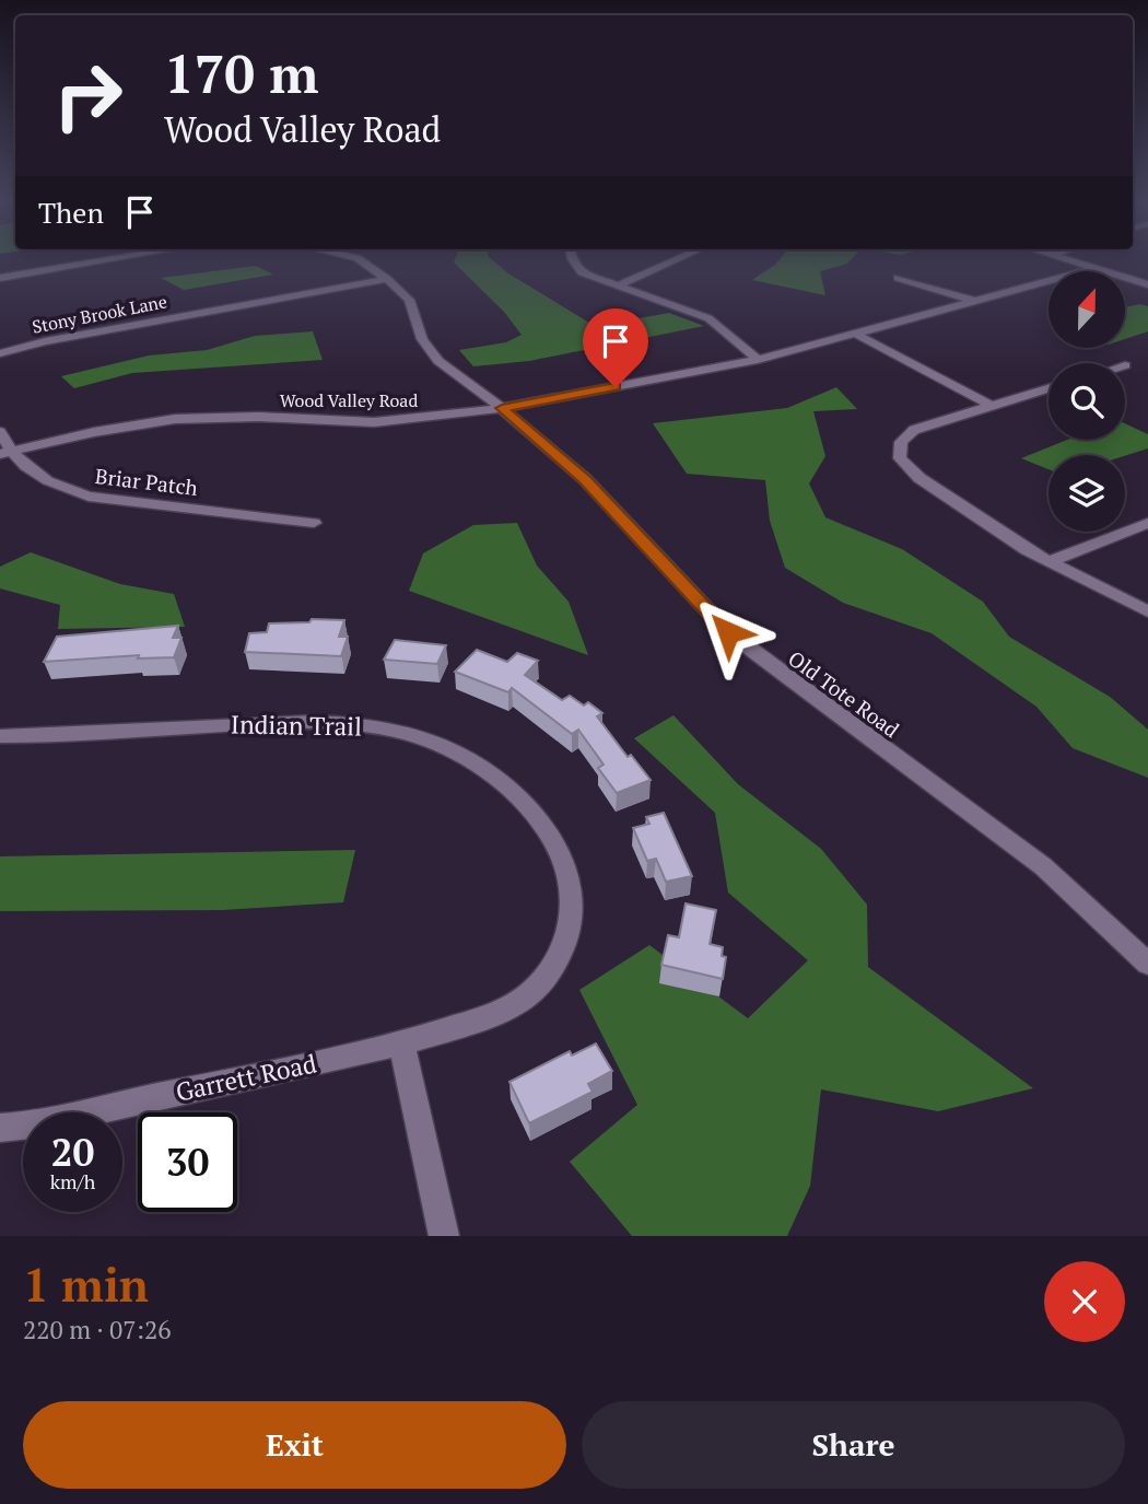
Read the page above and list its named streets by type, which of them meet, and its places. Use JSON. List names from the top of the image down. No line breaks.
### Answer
{"streets":{"street":["Stony Brook Lane","Wood Valley Road","Briar Patch","Old Tote Road","Indian Trail","Garrett Road"]},"crossings":[["Stony Brook Lane","Old Tote Road"],["Wood Valley Road","Briar Patch"],["Wood Valley Road","Old Tote Road"],["Indian Trail","Garrett Road"]],"north":"top","page":{"turn":["170 m","Wood Valley Road"],"then":"Then","speed":"20 km/h","limit":"30","heading":["1 min","220 m · 07:26"],"buttons":["Exit","Share"]}}
